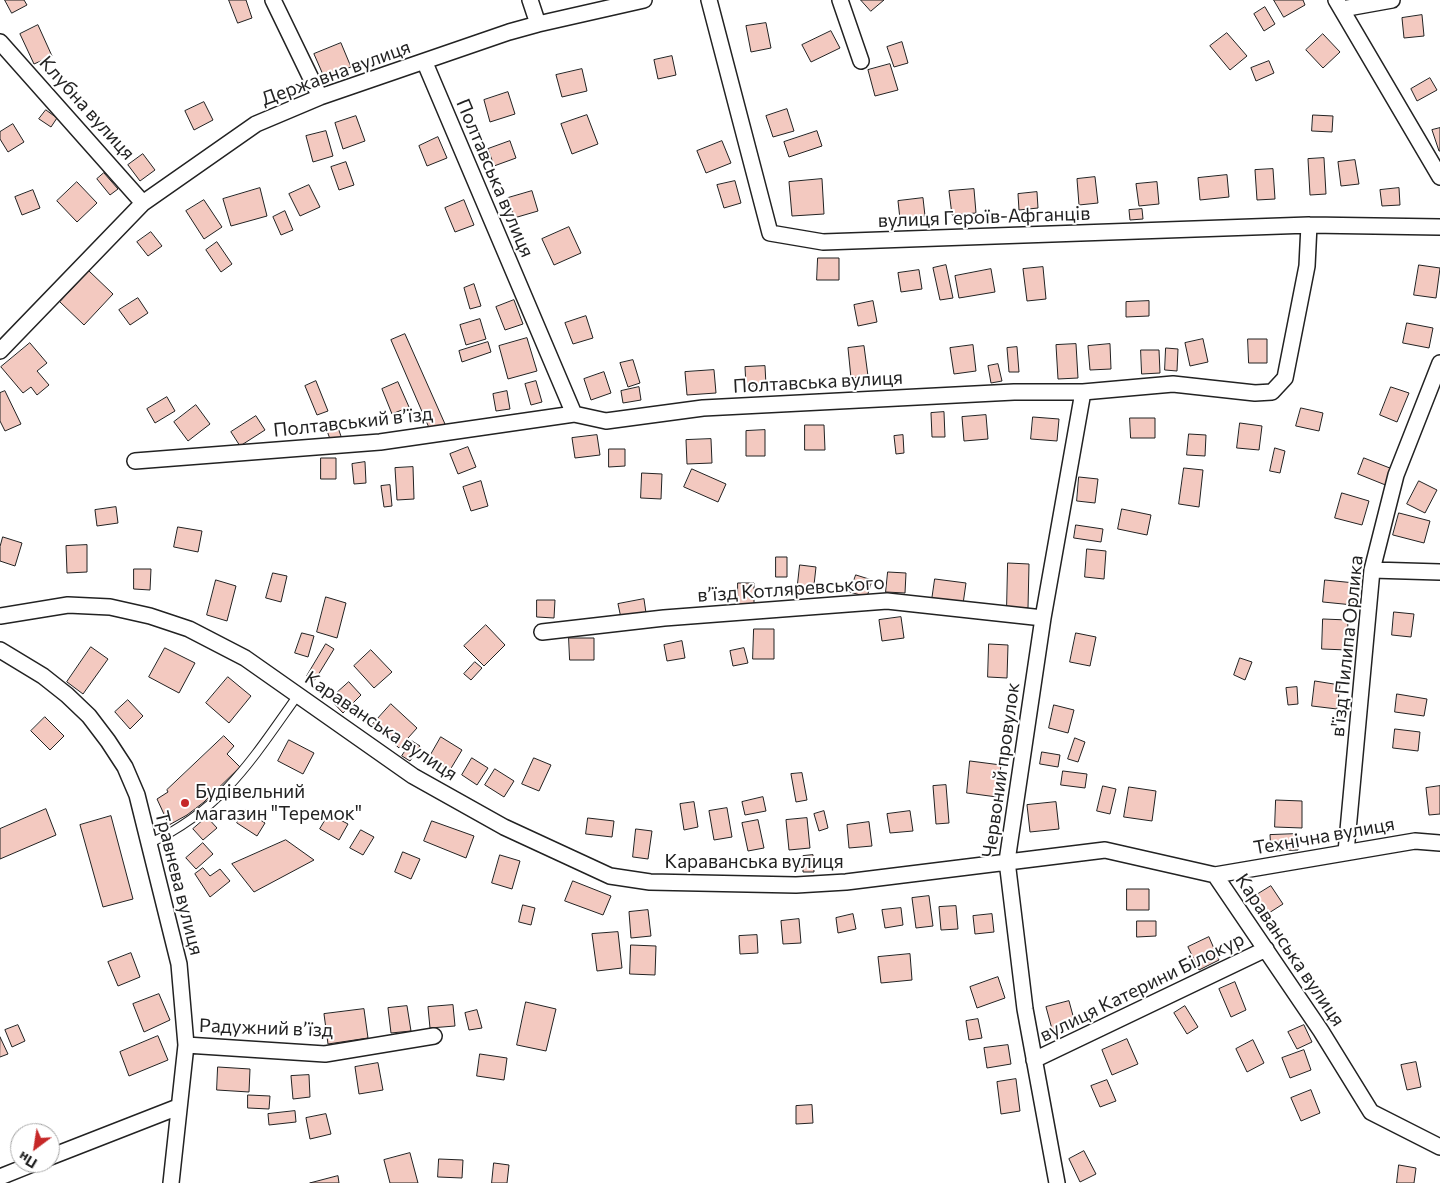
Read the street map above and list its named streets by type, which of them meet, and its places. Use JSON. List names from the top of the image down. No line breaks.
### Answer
{"streets":{"street":["Державна вулиця","Клубна вулиця","Полтавська вулиця","вулиця Героїв-Афганців","Полтавський в’їзд","в’їзд Котляревського","в'їзд Пилипа Орлика","Караванська вулиця","Червоний провулок","Технічна вулиця","Травнева вулиця","вулиця Катерини Білокур","Радужний в’їзд"]},"crossings":[["Державна вулиця","Клубна вулиця"],["Державна вулиця","Полтавська вулиця"],["Полтавська вулиця","вулиця Героїв-Афганців"],["Полтавська вулиця","Полтавський в’їзд"],["Полтавська вулиця","Червоний провулок"],["в’їзд Котляревського","Червоний провулок"],["в'їзд Пилипа Орлика","Технічна вулиця"],["Караванська вулиця","Червоний провулок"],["Караванська вулиця","Технічна вулиця"],["Караванська вулиця","вулиця Катерини Білокур"],["Червоний провулок","вулиця Катерини Білокур"],["Травнева вулиця","Радужний в’їзд"]],"places":["Будівельний магазин \"Теремок\""],"north":"bottom left"}
